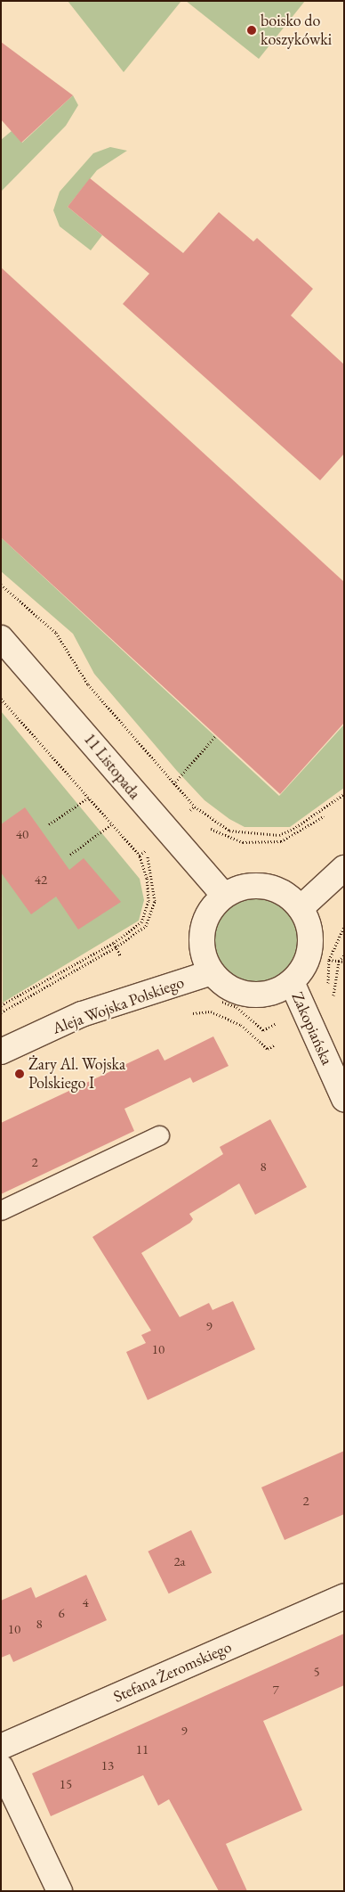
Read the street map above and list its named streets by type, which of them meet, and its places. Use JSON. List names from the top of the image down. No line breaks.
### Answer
{"streets":{"street":["11 Listopada","Aleja Wojska Polskiego","Zakopiańska","Stefana Żeromskiego"]},"crossings":[["11 Listopada","Aleja Wojska Polskiego"],["11 Listopada","Zakopiańska"],["Aleja Wojska Polskiego","Zakopiańska"]],"places":["boisko do koszykówki","Żary Al. Wojska Polskiego I"],"house_numbers":["40","42","2","8","9","10","2","2a","4","6","8","10","5","7","9","11","13","15"]}
